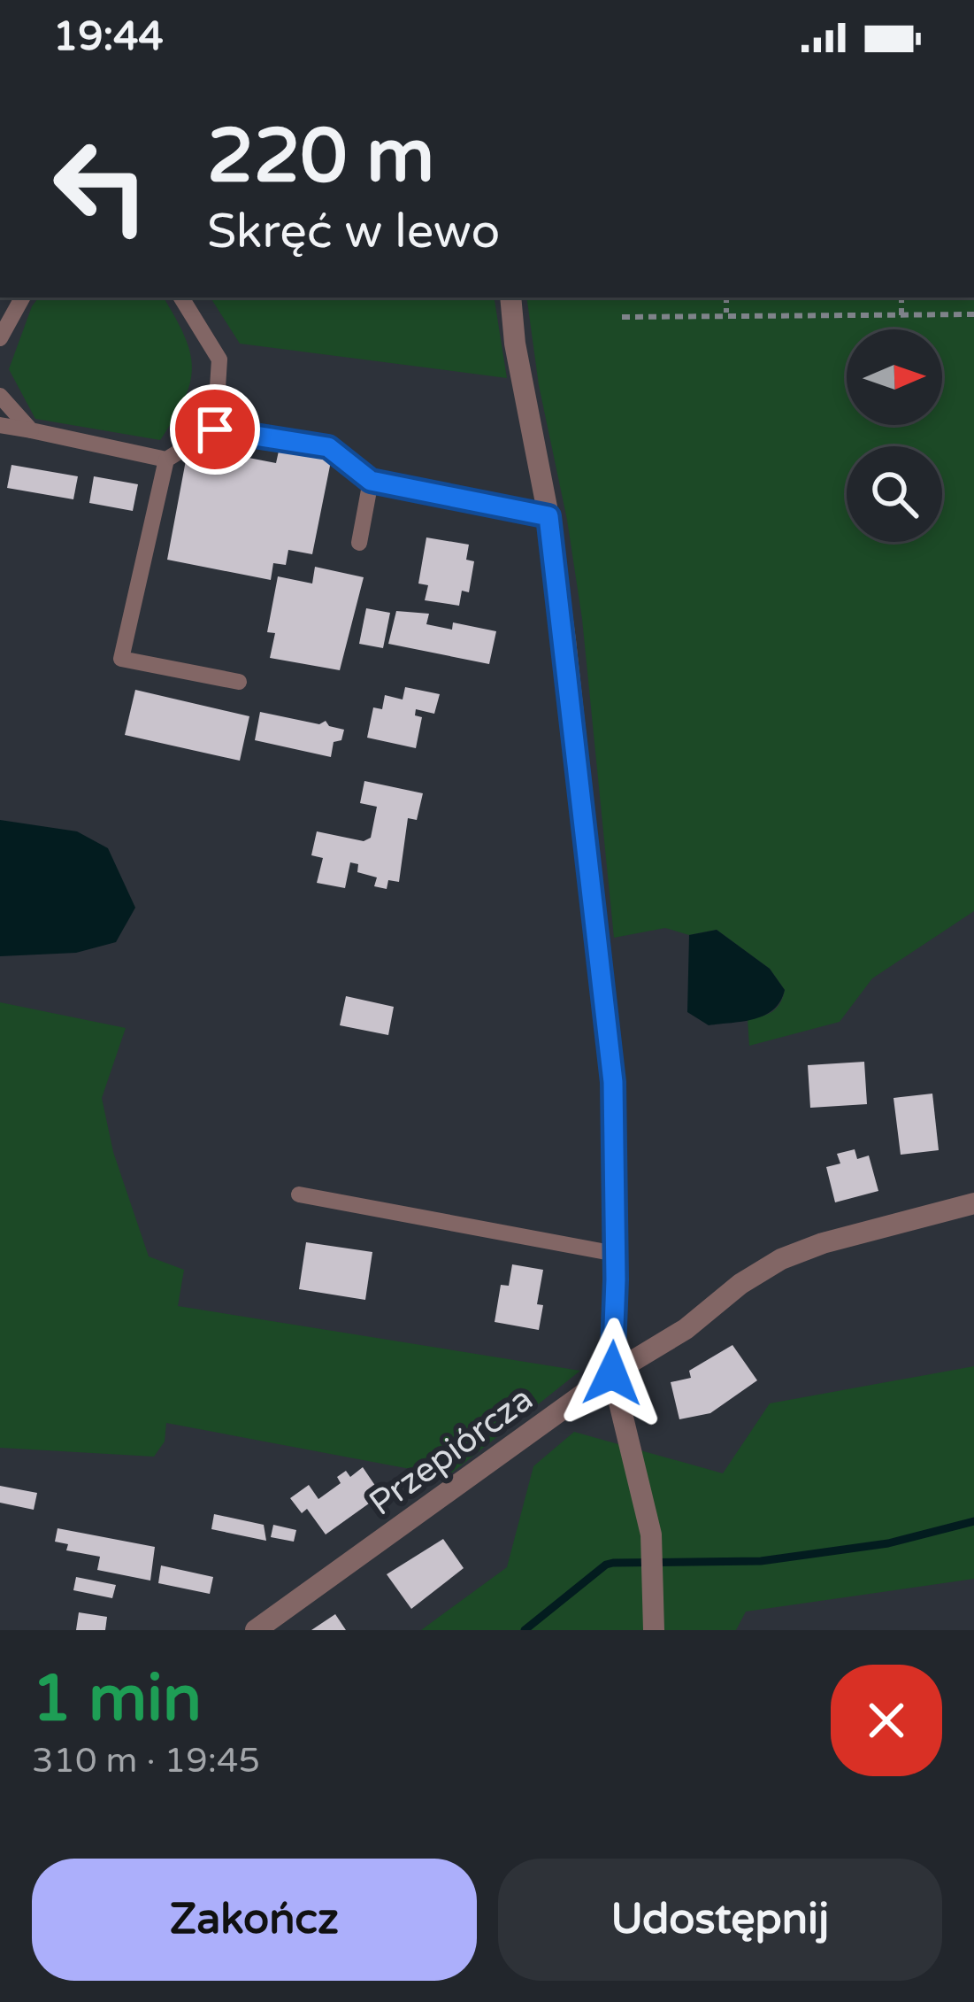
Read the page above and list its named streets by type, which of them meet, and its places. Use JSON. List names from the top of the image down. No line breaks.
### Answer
{"streets":{"street":["Przepiórcza"]},"north":"right","page":{"status":"19:44","turn":["220 m","Skręć w lewo"],"heading":["1 min","310 m · 19:45"],"buttons":["Zakończ","Udostępnij"]}}
